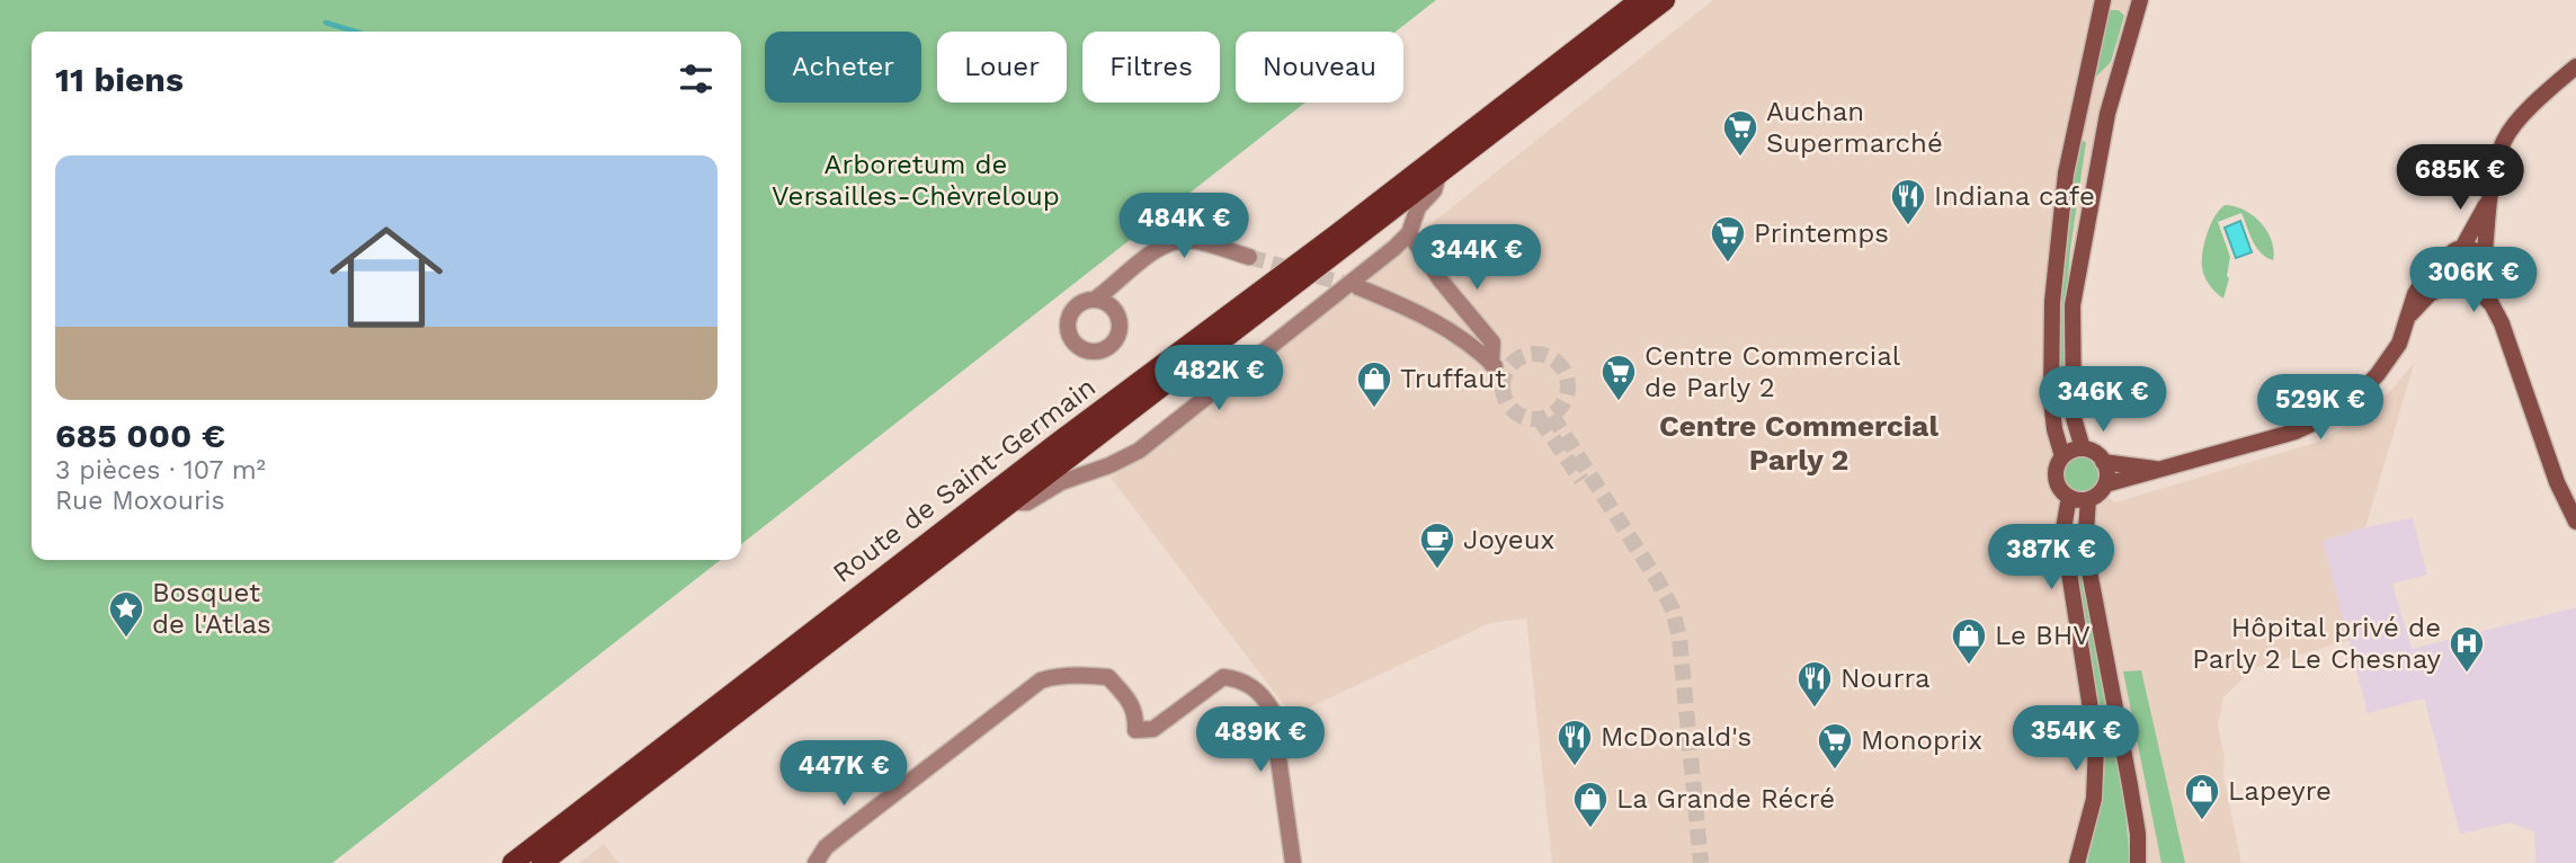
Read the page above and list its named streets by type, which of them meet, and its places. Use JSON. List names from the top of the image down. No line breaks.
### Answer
{"streets":{"main road":["Route de Saint-Germain"]},"districts":["Centre Commercial Parly 2"],"parks":["Arboretum de Versailles-Chèvreloup"],"places":{"supermarket":["Auchan Supermarché","Printemps","Centre Commercial de Parly 2","Monoprix"],"restaurant":["Indiana cafe","Nourra","McDonald's"],"shop":["Truffaut","Le BHV","Lapeyre","La Grande Récré"],"cafe":["Joyeux"],"place":["Bosquet de l'Atlas"],"hospital":["Hôpital privé de Parly 2 Le Chesnay"]},"page":{"chip":["Acheter","Louer","Filtres","Nouveau"],"heading":"11 biens","list":[{"name":"685 000 €","note":"3 pièces · 107 m² · Rue Moxouris"}],"price":["685K €","484K €","344K €","306K €","482K €","346K €","529K €","387K €","354K €","489K €","447K €"]}}
